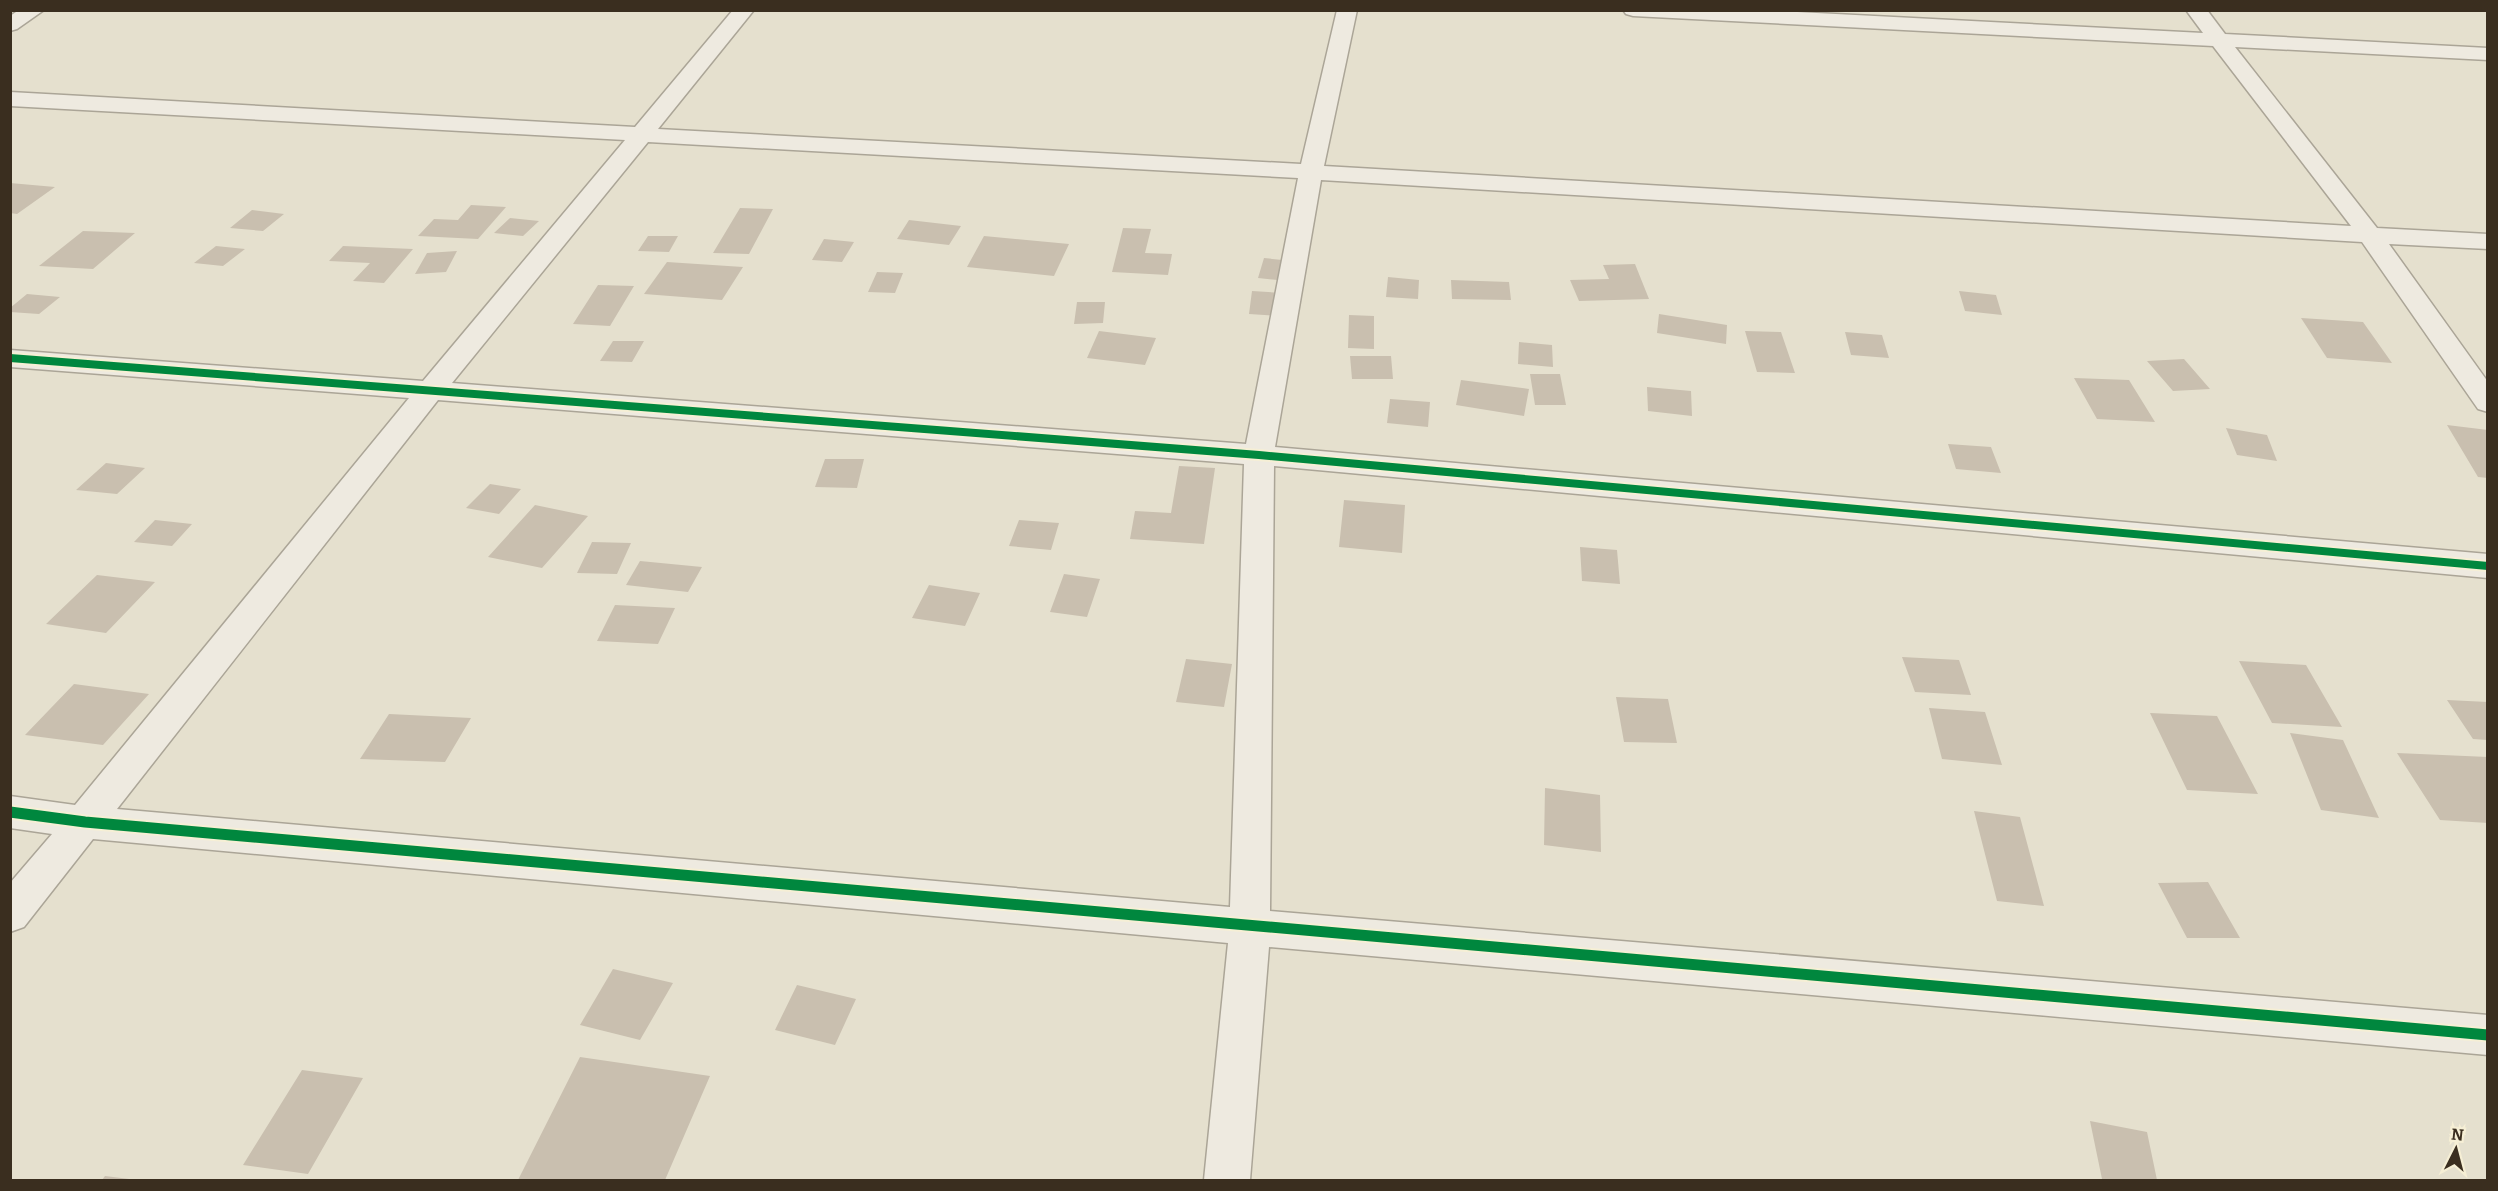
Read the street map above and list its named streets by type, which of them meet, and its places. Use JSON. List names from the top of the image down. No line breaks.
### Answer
{"north":"top"}
